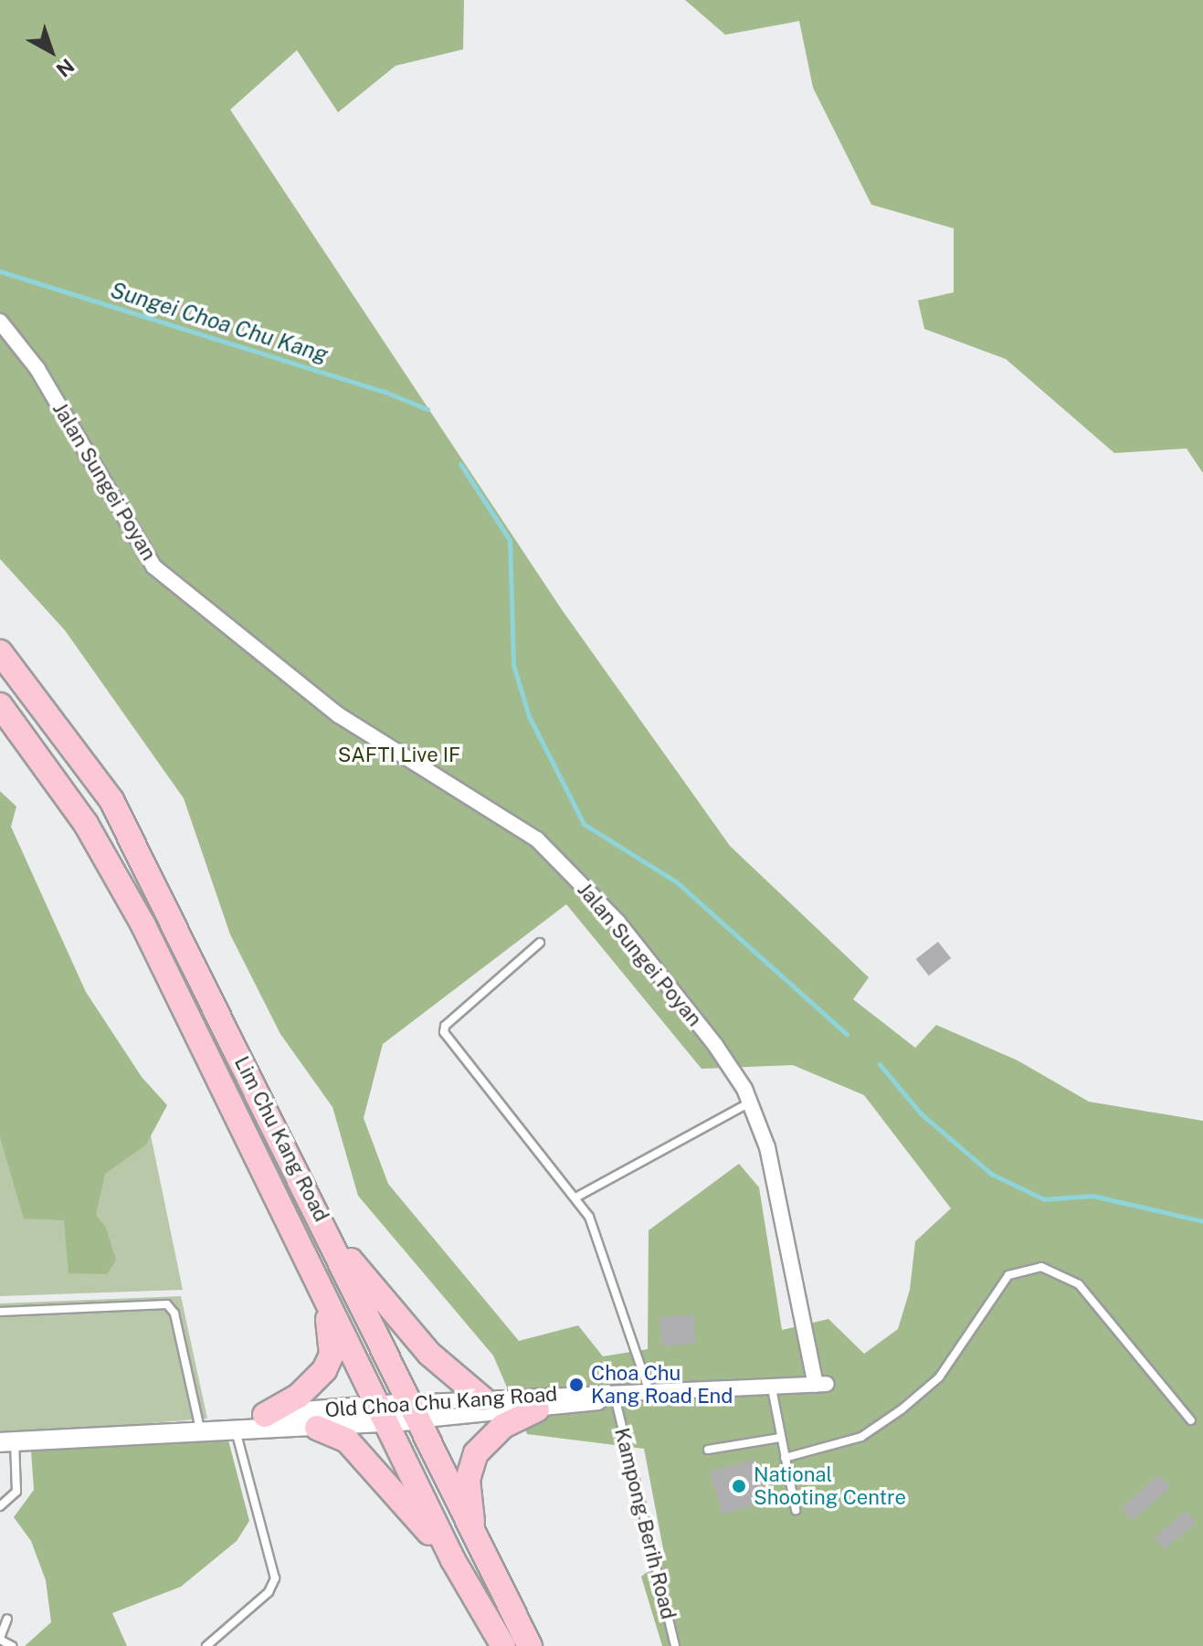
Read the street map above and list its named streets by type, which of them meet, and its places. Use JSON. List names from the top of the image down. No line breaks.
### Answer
{"streets":{"main road":["Lim Chu Kang Road"],"street":["Jalan Sungei Poyan","Old Choa Chu Kang Road"],"lane":["Kampong Berih Road"]},"crossings":[["Jalan Sungei Poyan","Old Choa Chu Kang Road"],["Lim Chu Kang Road","Old Choa Chu Kang Road"],["Old Choa Chu Kang Road","Kampong Berih Road"]],"water":["Sungei Choa Chu Kang"],"parks":["SAFTI Live IF"],"places":["Choa Chu Kang Road End","National Shooting Centre"],"north":"bottom right"}
